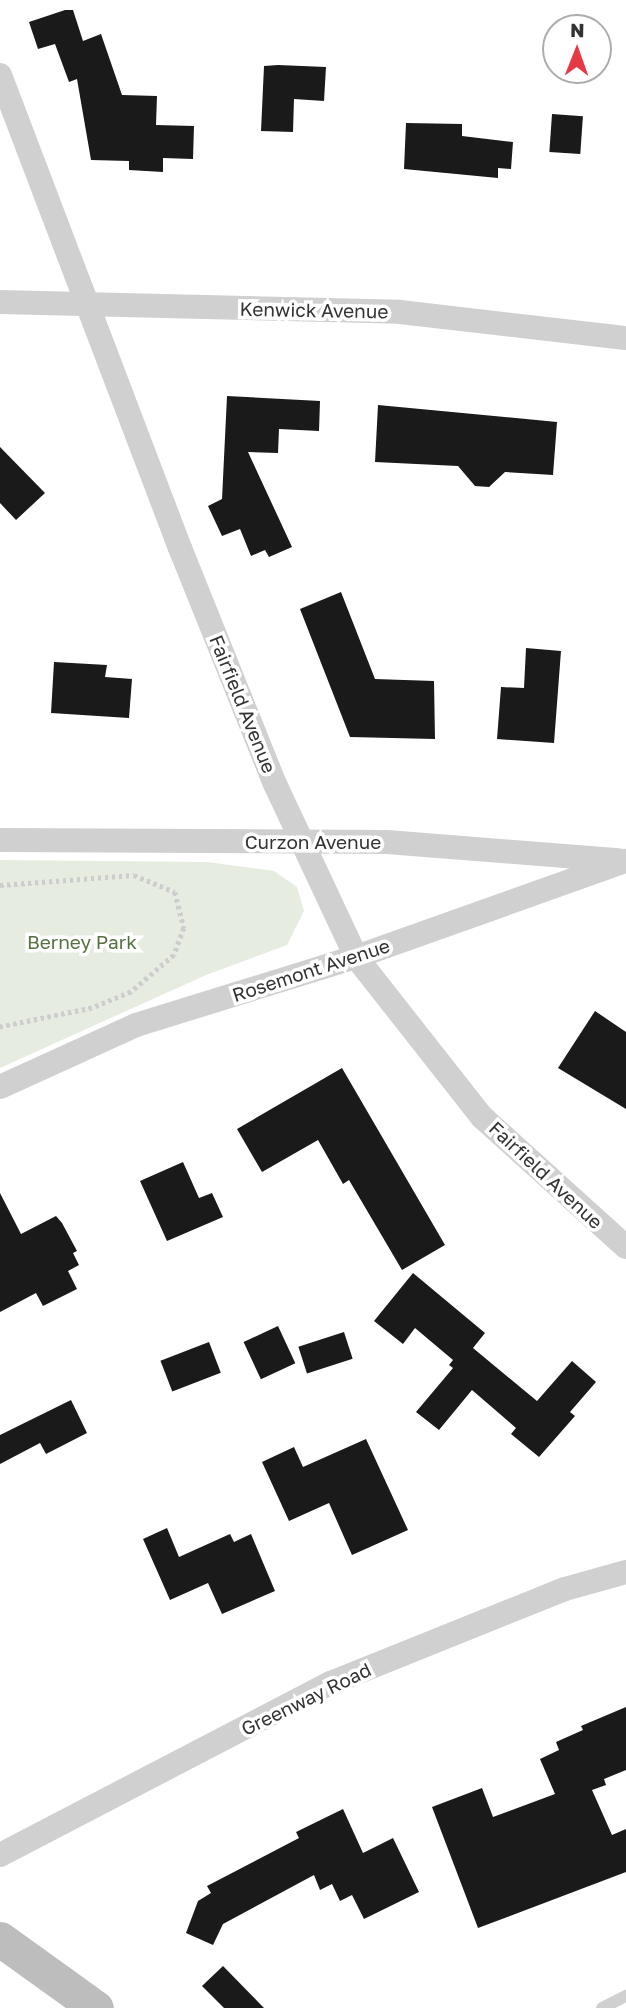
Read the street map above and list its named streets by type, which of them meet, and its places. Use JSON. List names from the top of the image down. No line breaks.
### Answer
{"streets":{"street":["Kenwick Avenue","Fairfield Avenue","Curzon Avenue","Rosemont Avenue","Greenway Road"]},"crossings":[["Kenwick Avenue","Fairfield Avenue"],["Fairfield Avenue","Curzon Avenue"],["Fairfield Avenue","Rosemont Avenue"],["Curzon Avenue","Rosemont Avenue"]],"parks":["Berney Park"],"north":"top"}
